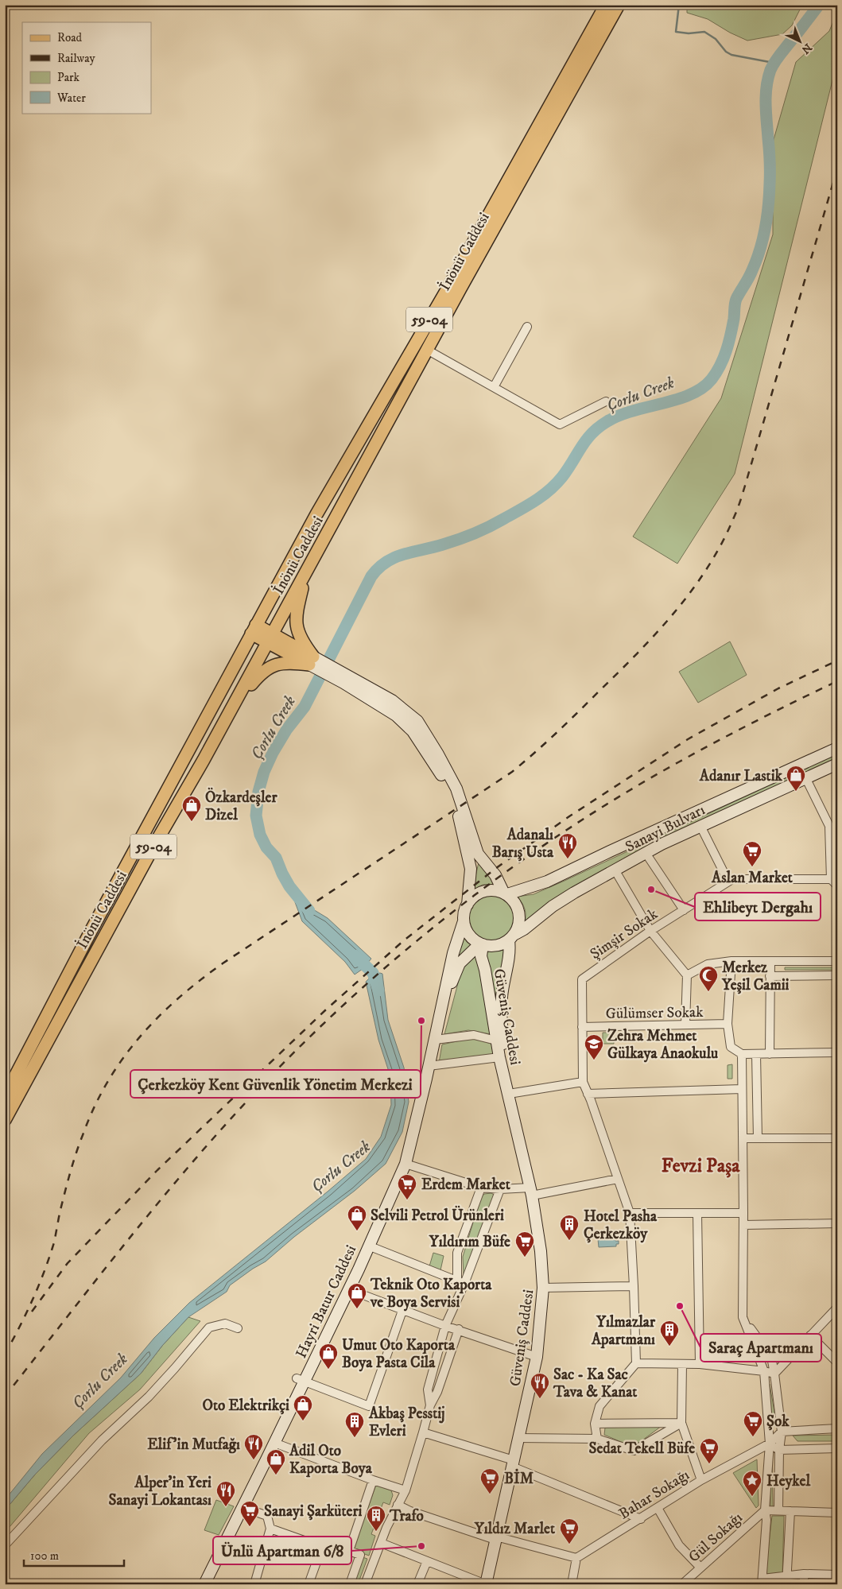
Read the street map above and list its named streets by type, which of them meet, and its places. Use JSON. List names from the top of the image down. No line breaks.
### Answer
{"streets":{"main road":["İnönü Caddesi","59-04","Sanayi Bulvarı","Güveniş Caddesi","Hayri Batur Caddesi"],"street":["Şimşir Sokak","Gülümser Sokak","Bahar Sokağı","Gül Sokağı"]},"crossings":[["Sanayi Bulvarı","Güveniş Caddesi"],["Sanayi Bulvarı","Hayri Batur Caddesi"],["Şimşir Sokak","Gülümser Sokak"],["Güveniş Caddesi","Hayri Batur Caddesi"]],"districts":["Fevzi Paşa"],"water":["Çorlu Creek"],"places":{"shop":["Adanır Lastik","Özkardeşler Dizel","Selvili Petrol Ürünleri","Teknik Oto Kaporta ve Boya Servisi","Umut Oto Kaporta Boya Pasta Cila","Oto Elektrikçi","Adil Oto Kaporta Boya"],"restaurant":["Adanalı Barış Usta","Sac - Ka Sac Tava & Kanat","Elif'in Mutfağı","Alper'in Yeri Sanayi Lokantası"],"supermarket":["Aslan Market","Erdem Market","Yıldırım Büfe","Şok","Sedat Tekell Büfe","BİM","Sanayi Şarküteri","Yıldız Marlet"],"other":["Ehlibeyt Dergahı","Çerkezköy Kent Güvenlik Yönetim Merkezi","Saraç Apartmanı","Ünlü Apartman 6/8"],"mosque":["Merkez Yeşil Camii"],"school or university":["Zehra Mehmet Gülkaya Anaokulu"],"building":["Hotel Pasha Çerkezköy","Yılmazlar Apartmanı","Akbaş Pesstij Evleri","Trafo"],"place":["Heykel"]},"legend":["Road","Railway","Park","Water"],"scale_bar":"100 m","north":"bottom right"}
